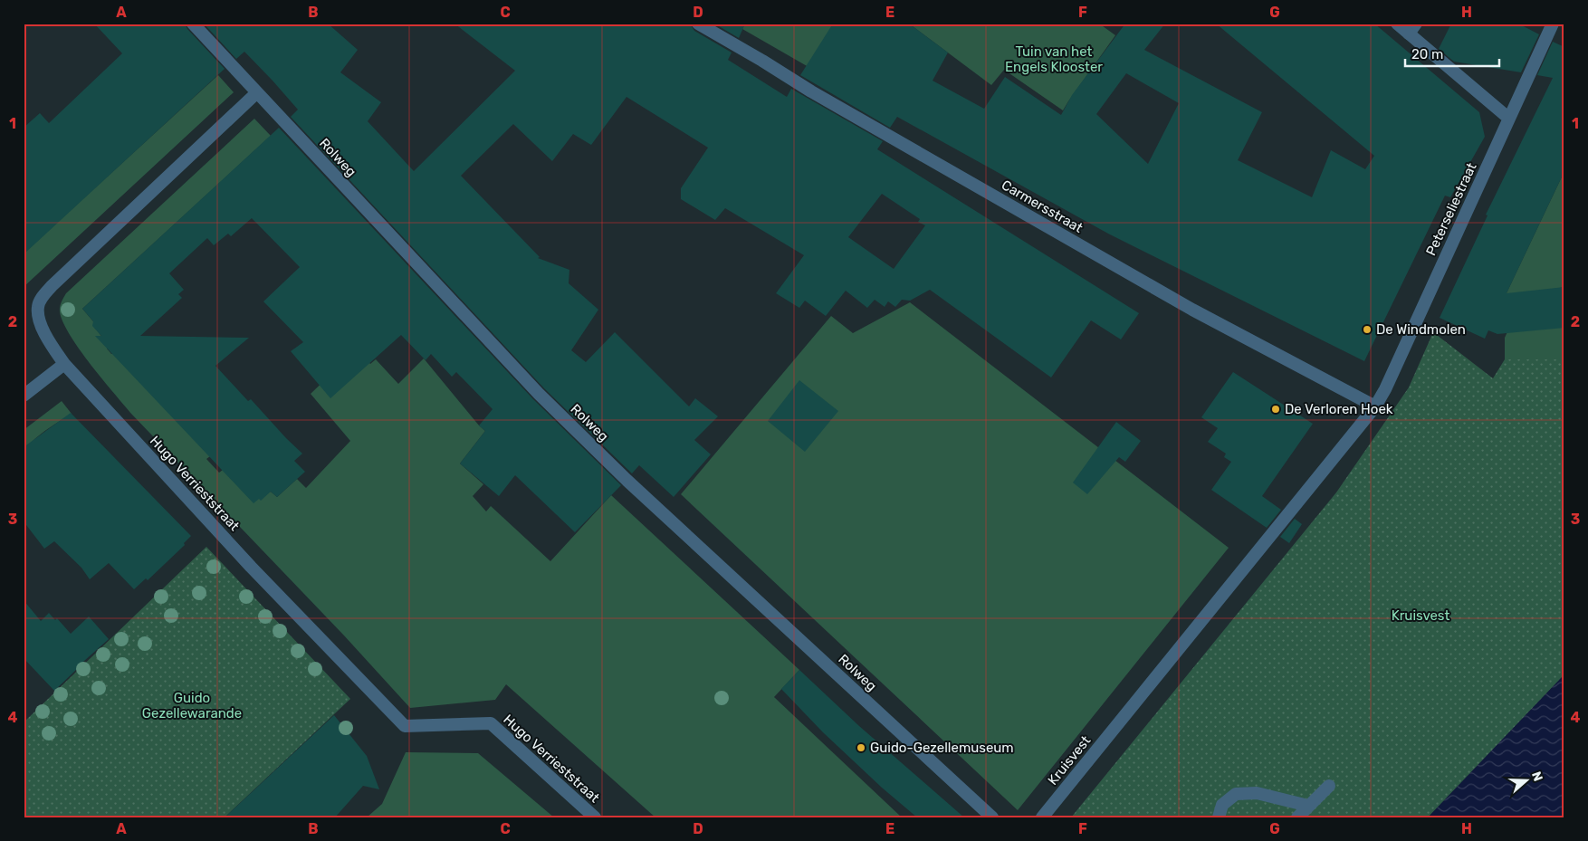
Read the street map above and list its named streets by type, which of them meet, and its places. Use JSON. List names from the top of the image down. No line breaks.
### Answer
{"streets":{"street":["Rolweg","Carmersstraat","Peterseliestraat","Hugo Verrieststraat","Kruisvest"]},"crossings":[["Rolweg","Hugo Verrieststraat"],["Carmersstraat","Peterseliestraat"],["Carmersstraat","Kruisvest"],["Peterseliestraat","Kruisvest"]],"parks":["Tuin van het Engels Klooster","Kruisvest","Guido Gezellewarande"],"places":["De Windmolen","De Verloren Hoek","Guido-Gezellemuseum"],"scale_bar":"20 m","north":"right","grid":{"columns":["A","B","C","D","E","F","G","H"],"rows":["1","2","3","4"]}}
